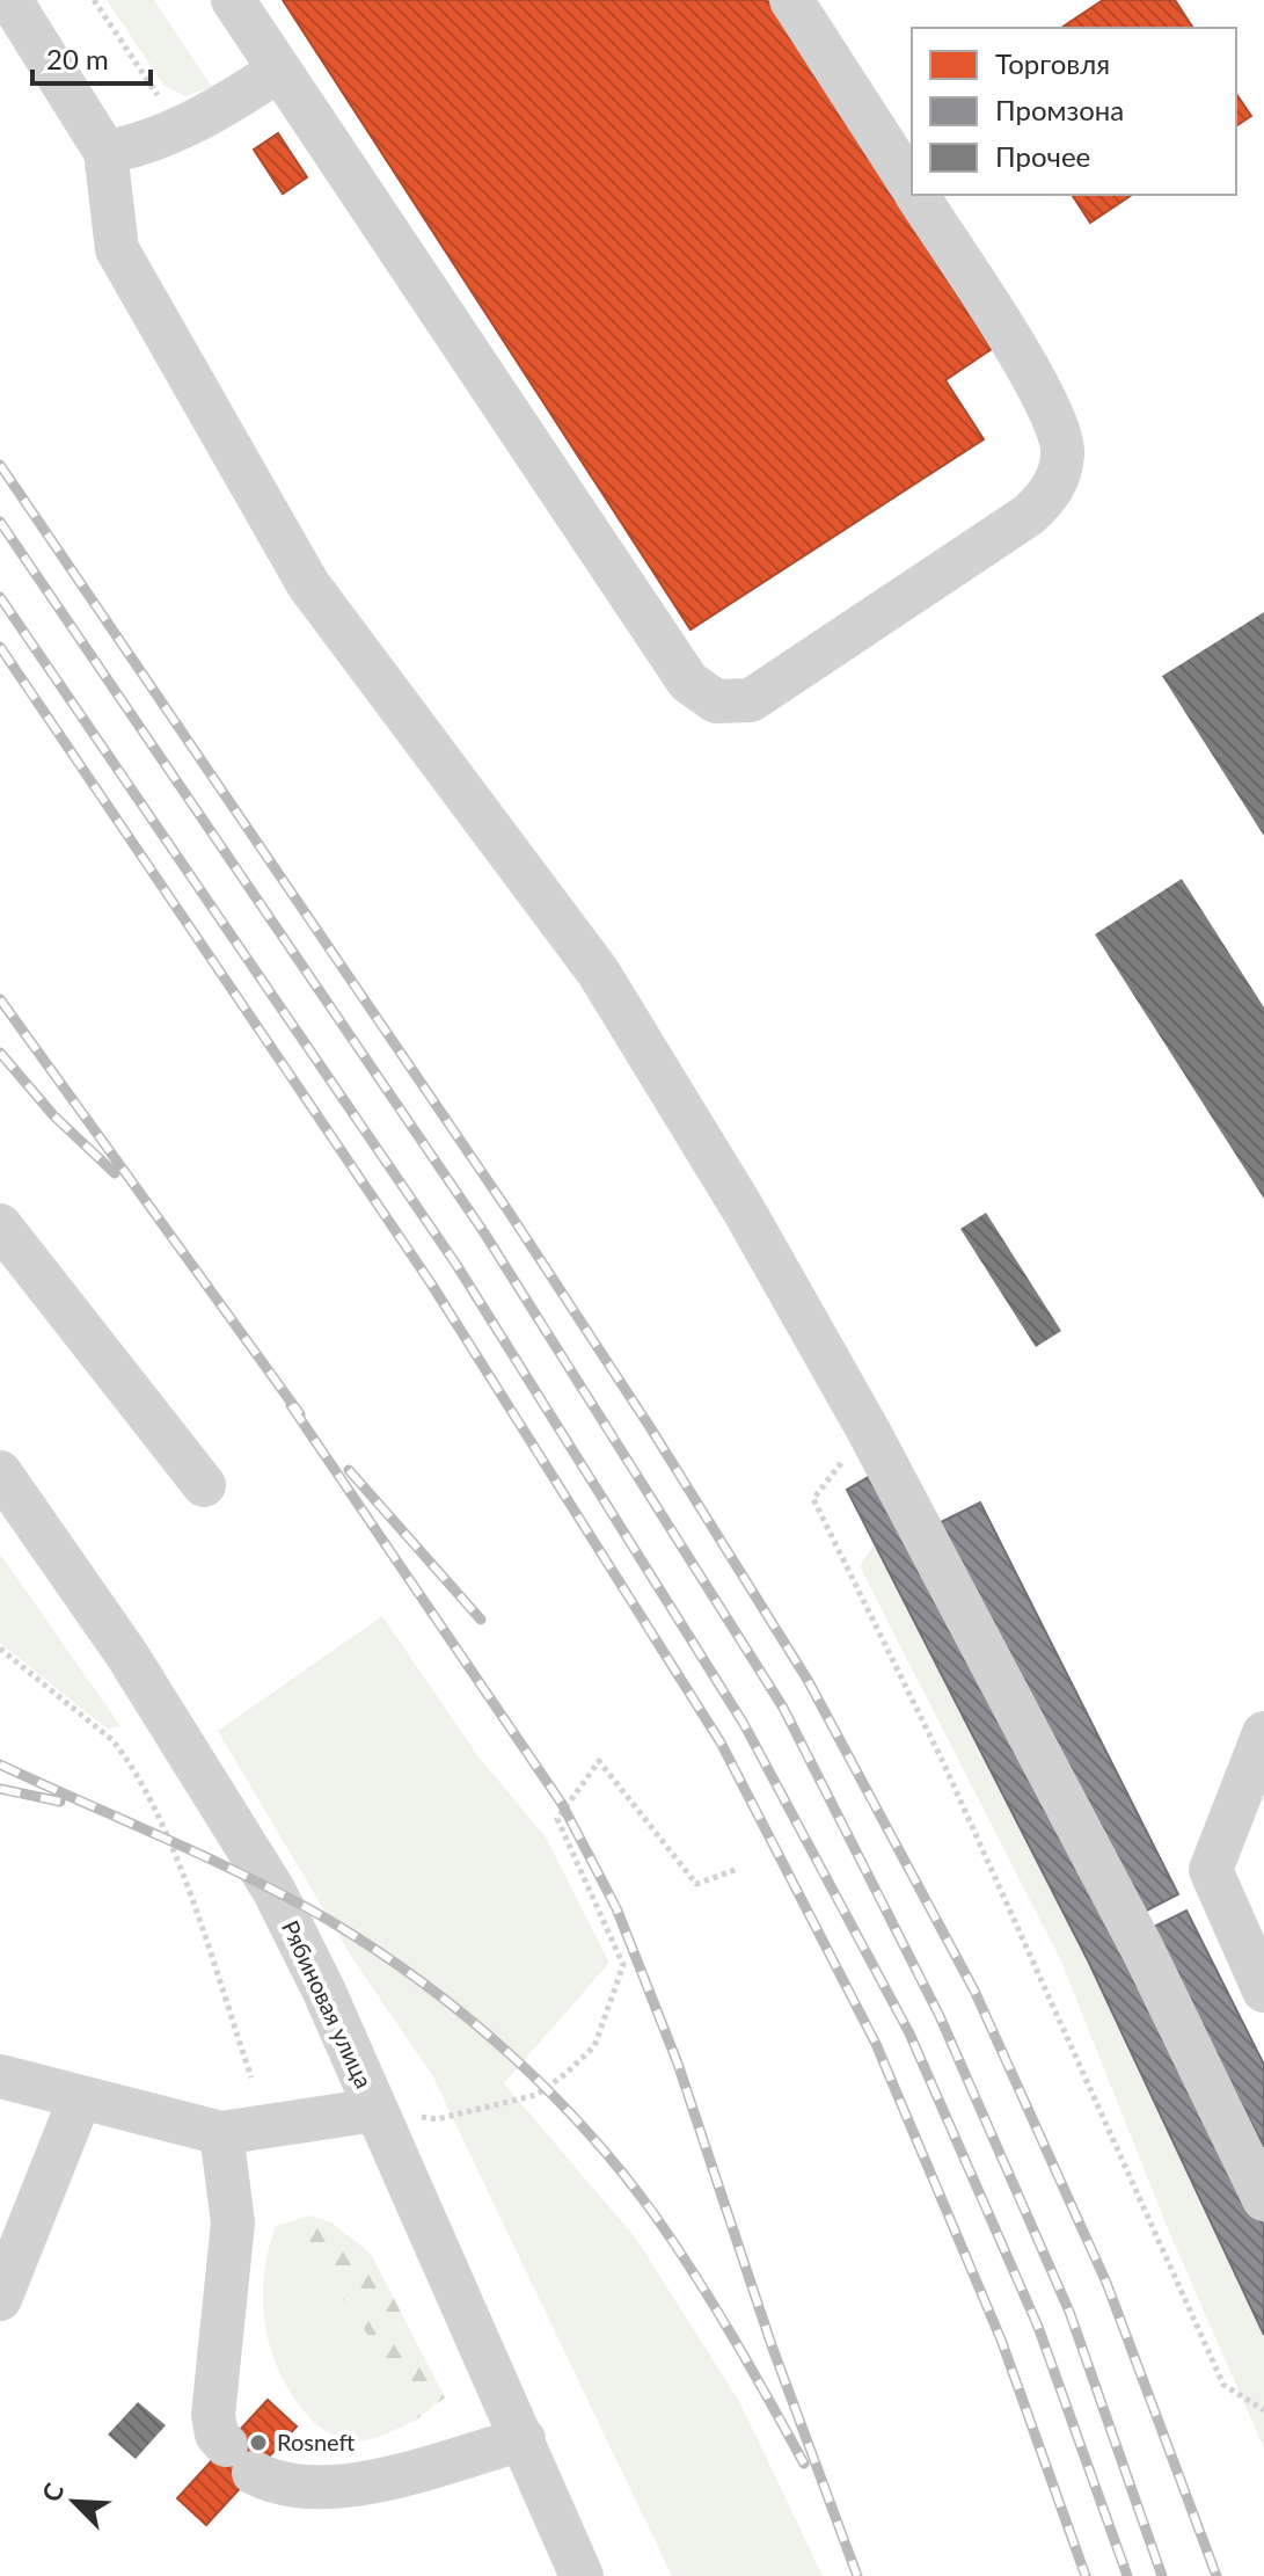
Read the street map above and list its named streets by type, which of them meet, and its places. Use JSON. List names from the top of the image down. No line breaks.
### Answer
{"streets":{"street":["Рябиновая улица"]},"places":["Rosneft"],"legend":["Торговля","Промзона","Прочее"],"scale_bar":"20 m","north":"top left"}
